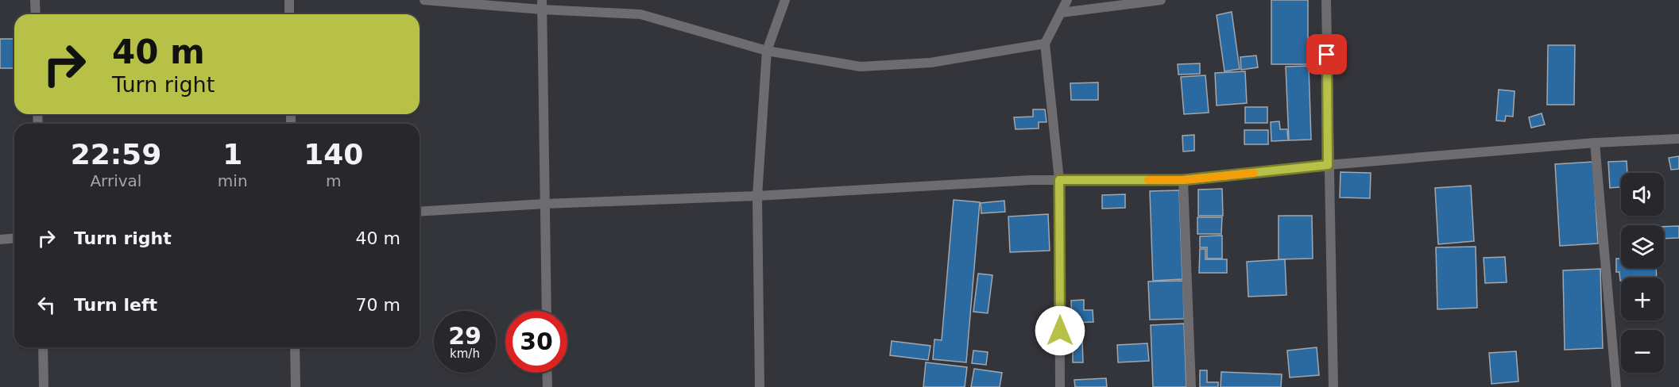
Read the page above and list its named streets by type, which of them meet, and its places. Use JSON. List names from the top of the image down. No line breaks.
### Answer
{"page":{"turn":["40 m","Turn right"],"eta":["22:59","Arrival","1","min","140","m"],"map_buttons":["+","−"],"list":[{"name":"Turn right","value":"40 m"},{"name":"Turn left","value":"70 m"}],"speed":"29 km/h","limit":"30"}}
